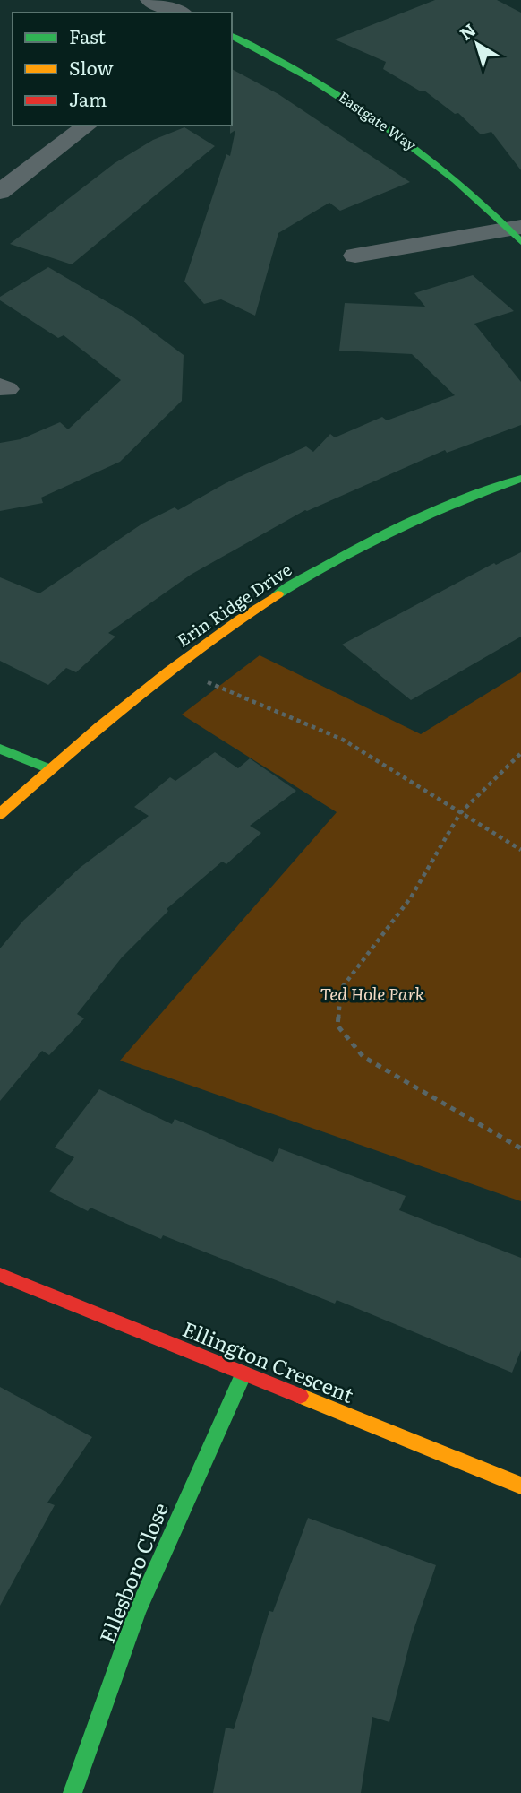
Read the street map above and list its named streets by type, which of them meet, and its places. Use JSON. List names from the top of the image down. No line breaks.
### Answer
{"streets":{"street":["Eastgate Way","Erin Ridge Drive","Ellington Crescent","Ellesboro Close"]},"crossings":[["Ellington Crescent","Ellesboro Close"]],"parks":["Ted Hole Park"],"legend":["Fast","Slow","Jam"],"north":"top left"}
